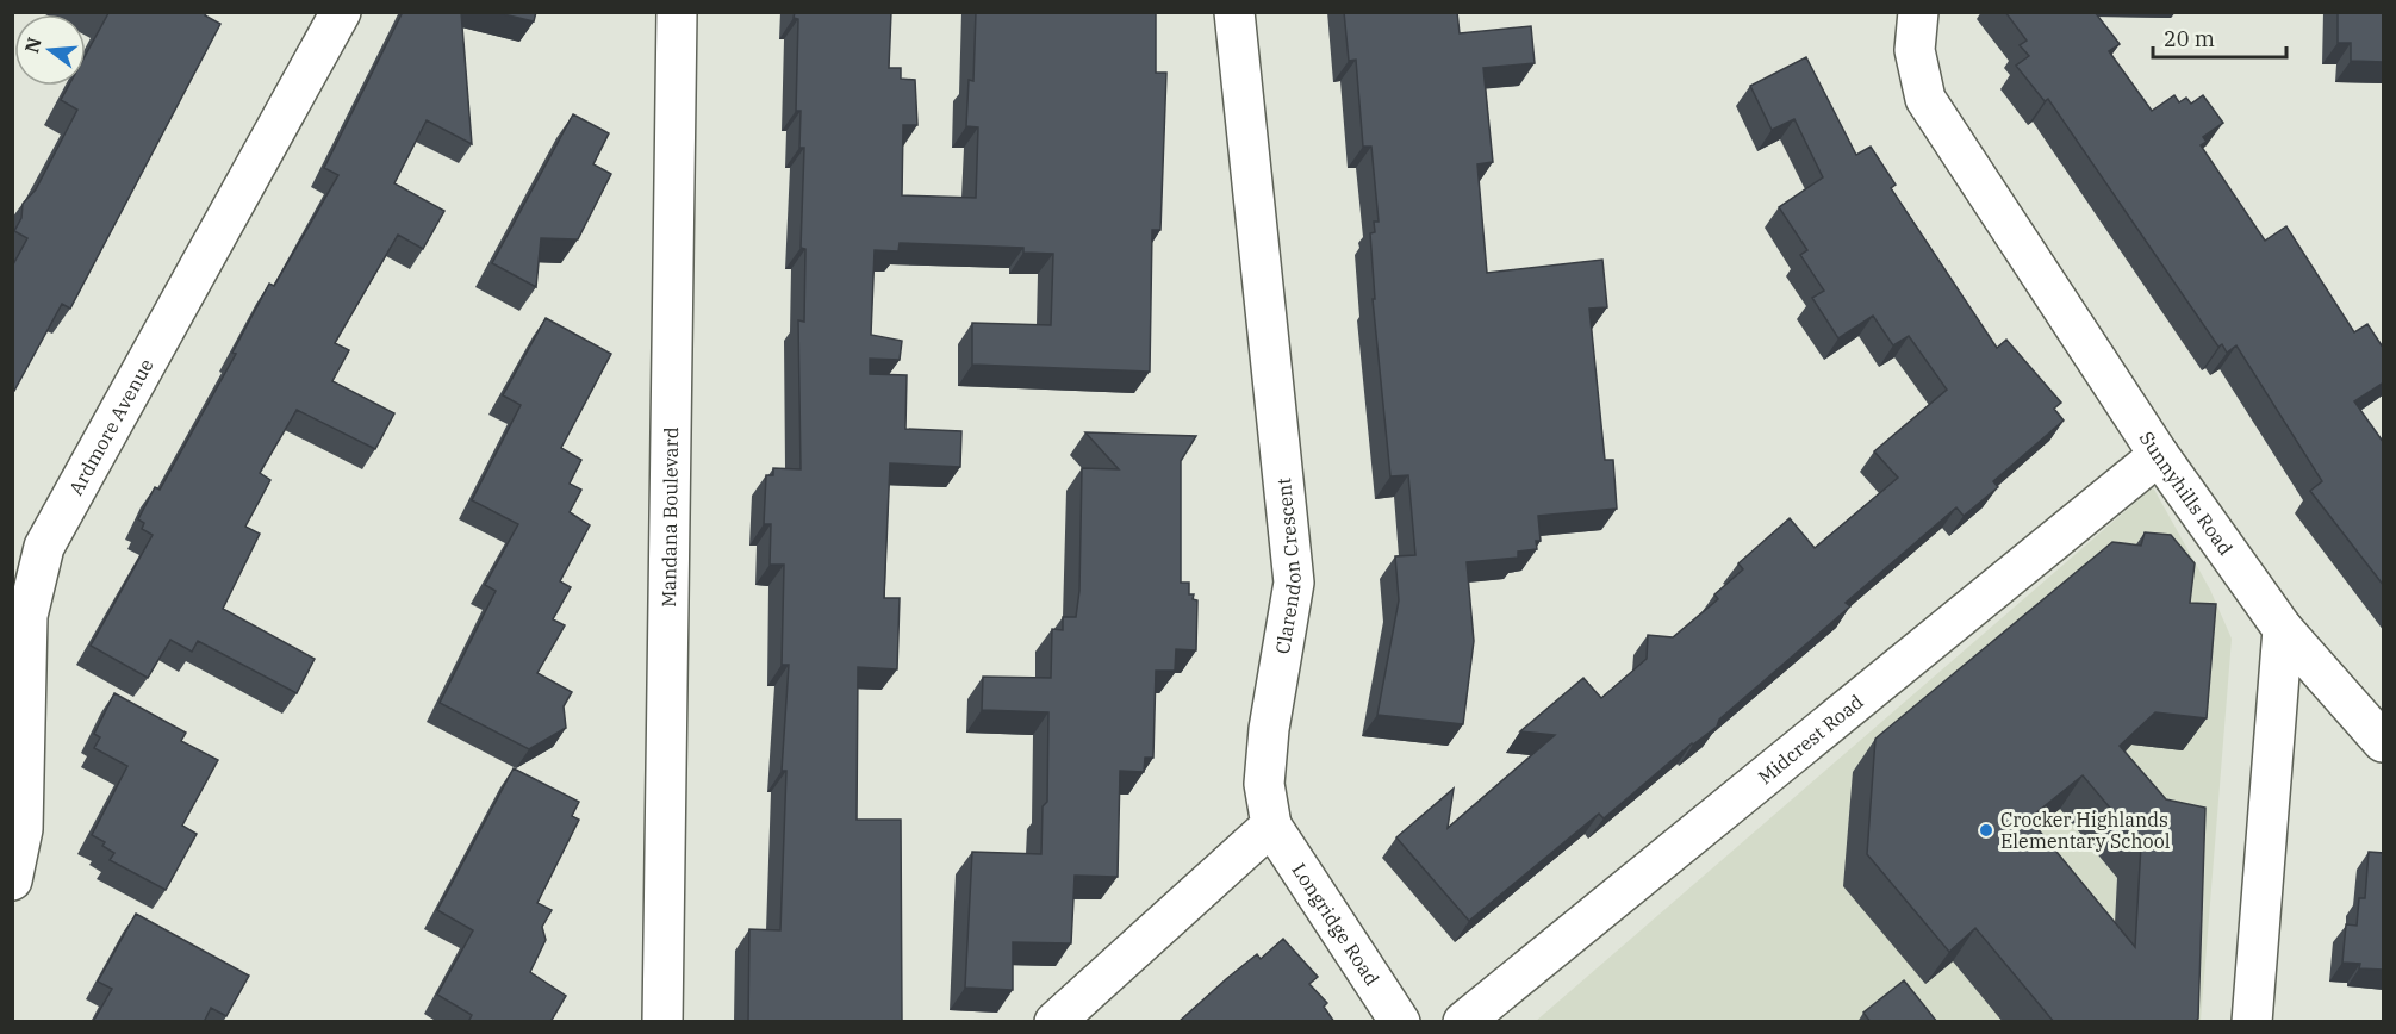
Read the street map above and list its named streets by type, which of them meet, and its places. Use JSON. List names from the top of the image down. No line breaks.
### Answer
{"streets":{"street":["Ardmore Avenue","Sunnyhills Road","Mandana Boulevard","Clarendon Crescent","Midcrest Road","Longridge Road"]},"crossings":[["Sunnyhills Road","Midcrest Road"],["Clarendon Crescent","Longridge Road"]],"places":["Crocker Highlands Elementary School"],"scale_bar":"20 m","north":"left"}
